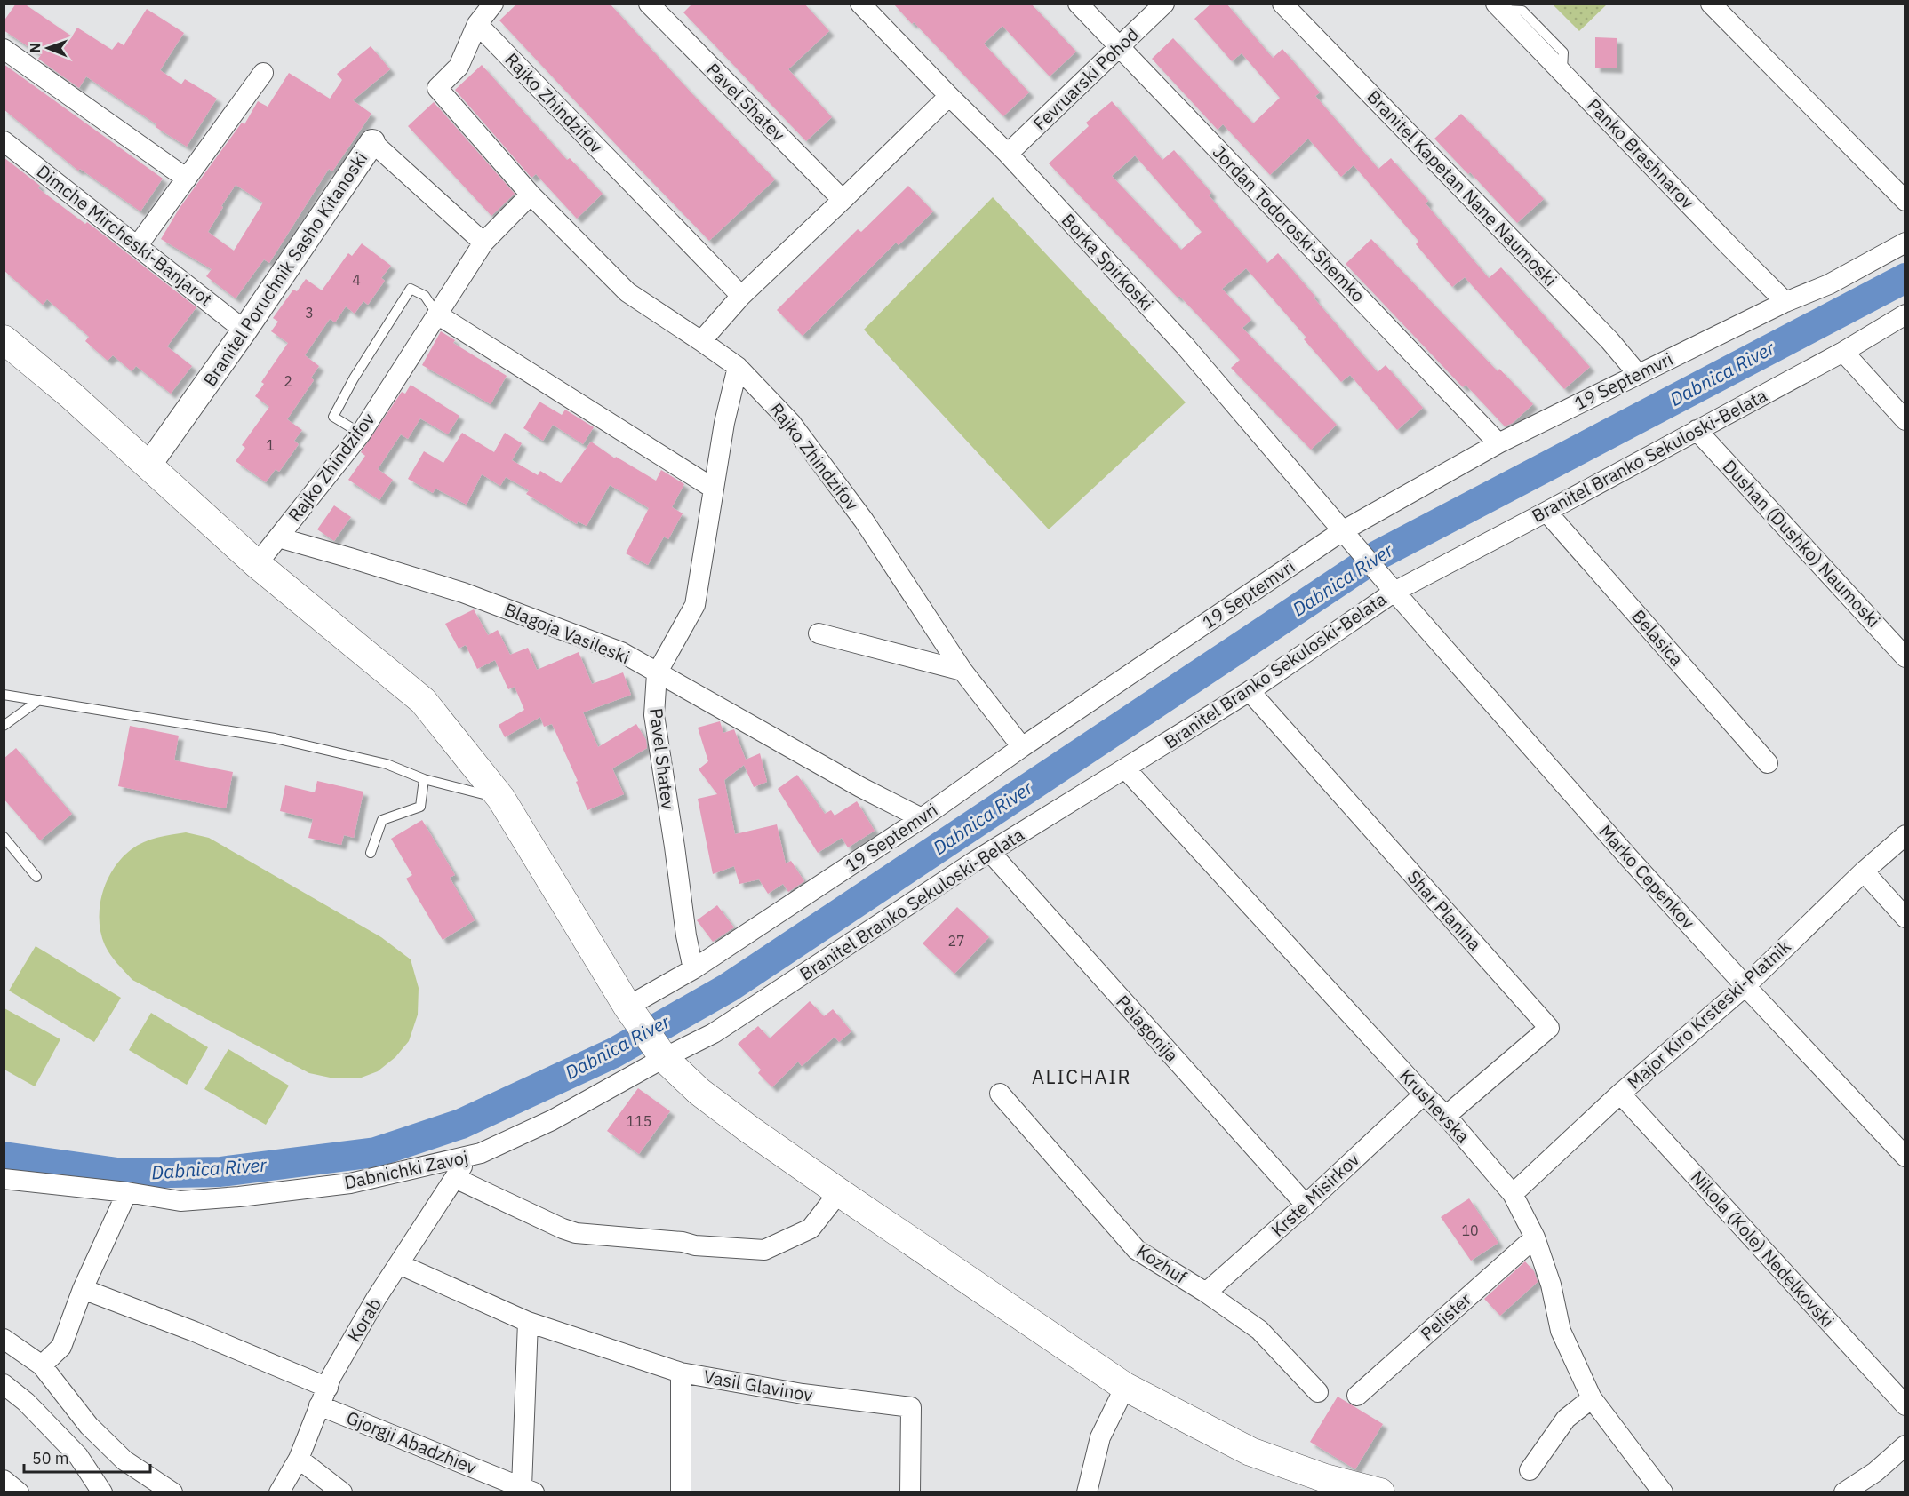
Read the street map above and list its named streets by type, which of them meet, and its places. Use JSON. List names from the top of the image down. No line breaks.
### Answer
{"streets":{"street":["Fevruarski Pohod","Pavel Shatev","Rajko Zhindzifov","Panko Brashnarov","Branitel Kapetan Nane Naumoski","Jordan Todoroski-Shemko","Dimche Mircheski-Banjarot","Borka Spirkoski","Branitel Poruchnik Sasho Kitanoski","19 Septemvri","Branitel Branko Sekuloski-Belata","Dushan (Dushko) Naumoski","Blagoja Vasileski","Belasica","Marko Cepenkov","Shar Planina","Major Kiro Krsteski-Platnik","Pelagonija","Krushevska","Dabnichki Zavoj","Krste Misirkov","Nikola (Kole) Nedelkovski","Kozhuf","Pelister","Korab","Vasil Glavinov","Gjorgji Abadzhiev"]},"crossings":[["Fevruarski Pohod","Jordan Todoroski-Shemko"],["Fevruarski Pohod","Borka Spirkoski"],["Pavel Shatev","Rajko Zhindzifov"],["Pavel Shatev","19 Septemvri"],["Pavel Shatev","Blagoja Vasileski"],["Rajko Zhindzifov","Branitel Poruchnik Sasho Kitanoski"],["Rajko Zhindzifov","19 Septemvri"],["Rajko Zhindzifov","Blagoja Vasileski"],["Panko Brashnarov","19 Septemvri"],["Branitel Kapetan Nane Naumoski","19 Septemvri"],["Jordan Todoroski-Shemko","19 Septemvri"],["Dimche Mircheski-Banjarot","Branitel Poruchnik Sasho Kitanoski"],["Borka Spirkoski","19 Septemvri"],["Borka Spirkoski","Branitel Branko Sekuloski-Belata"],["Borka Spirkoski","Marko Cepenkov"],["19 Septemvri","Blagoja Vasileski"],["Branitel Branko Sekuloski-Belata","Dushan (Dushko) Naumoski"],["Branitel Branko Sekuloski-Belata","Belasica"],["Branitel Branko Sekuloski-Belata","Marko Cepenkov"],["Branitel Branko Sekuloski-Belata","Shar Planina"],["Branitel Branko Sekuloski-Belata","Pelagonija"],["Branitel Branko Sekuloski-Belata","Krushevska"],["Branitel Branko Sekuloski-Belata","Dabnichki Zavoj"],["Marko Cepenkov","Major Kiro Krsteski-Platnik"],["Shar Planina","Krushevska"],["Major Kiro Krsteski-Platnik","Krushevska"],["Major Kiro Krsteski-Platnik","Nikola (Kole) Nedelkovski"],["Pelagonija","Krste Misirkov"],["Krushevska","Krste Misirkov"],["Krushevska","Pelister"],["Dabnichki Zavoj","Korab"],["Krste Misirkov","Kozhuf"],["Korab","Vasil Glavinov"],["Korab","Gjorgji Abadzhiev"]],"districts":["ALICHAIR"],"water":["Dabnica River"],"house_numbers":["4","3","2","1","27","115","10"],"scale_bar":"50 m","north":"left"}
